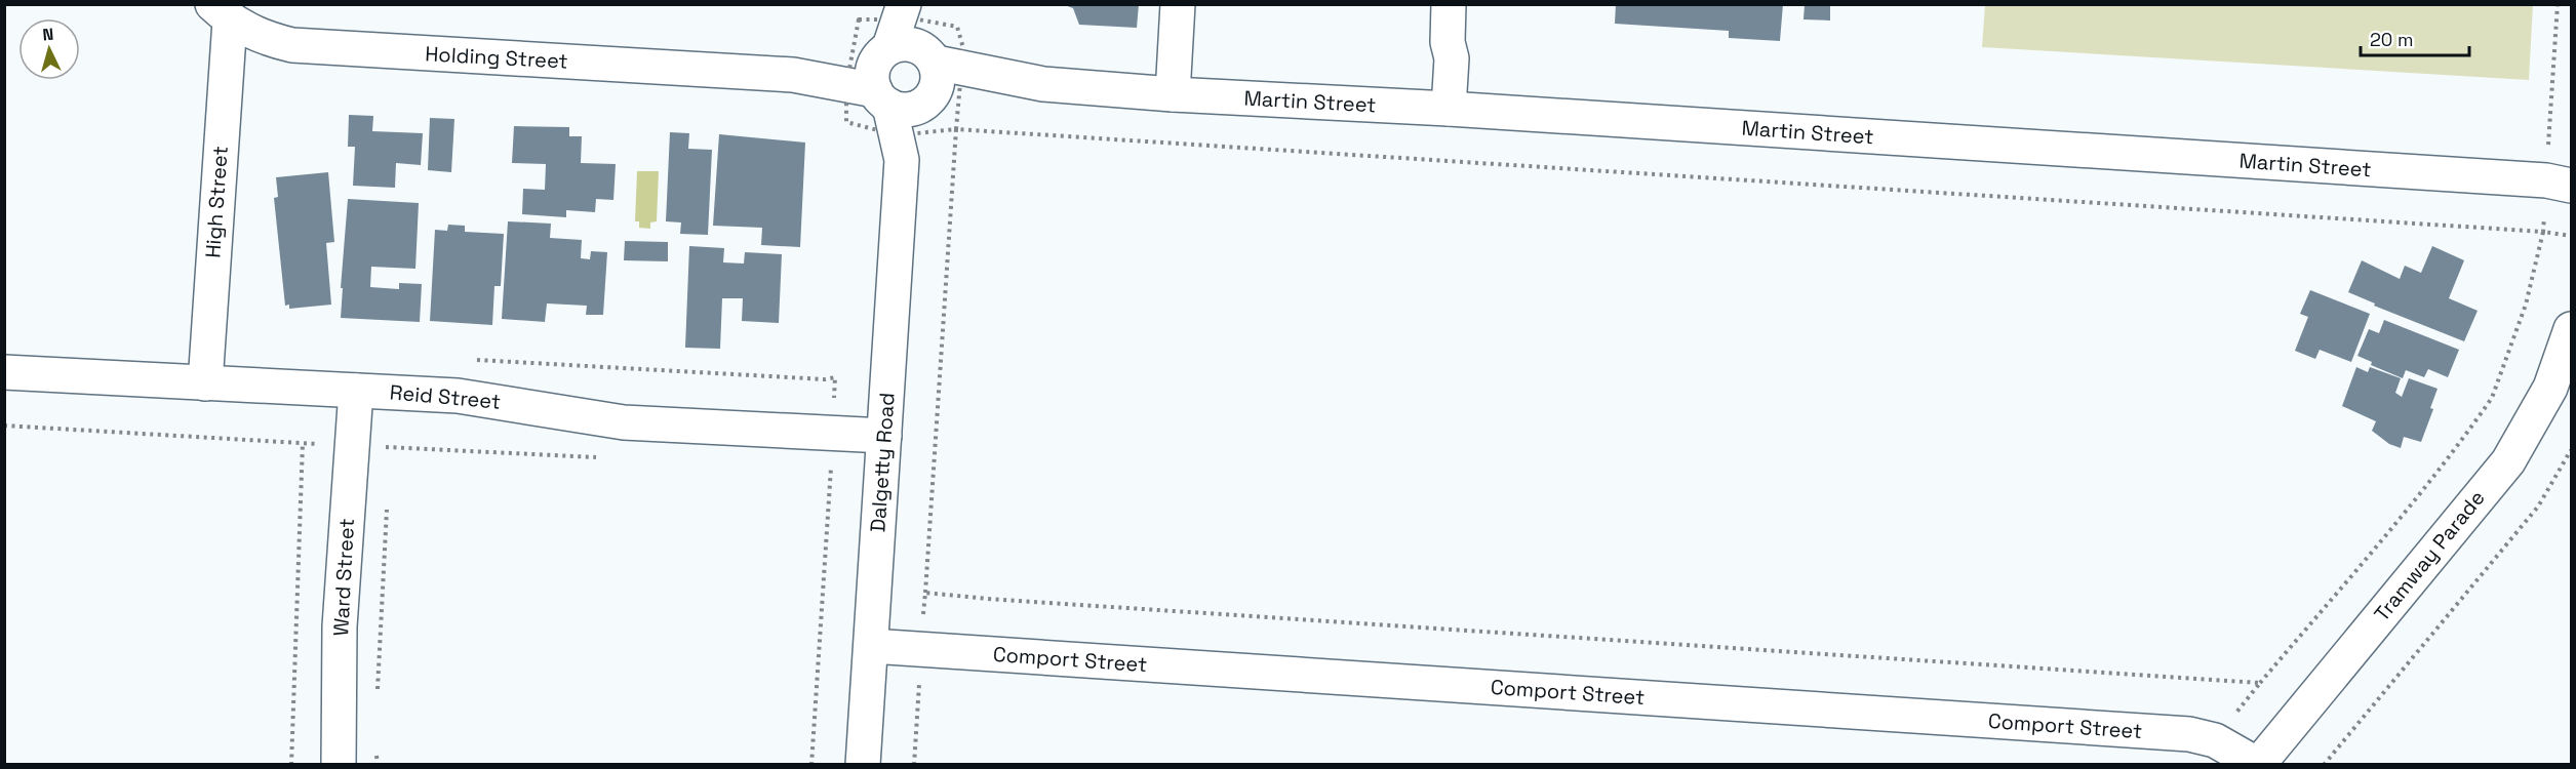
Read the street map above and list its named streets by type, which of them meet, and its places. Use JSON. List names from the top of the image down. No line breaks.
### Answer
{"streets":{"street":["Holding Street","Martin Street","High Street","Reid Street","Dalgetty Road","Tramway Parade","Ward Street","Comport Street"]},"crossings":[["Holding Street","Martin Street"],["Holding Street","High Street"],["Holding Street","Dalgetty Road"],["Martin Street","Dalgetty Road"],["High Street","Reid Street"],["Reid Street","Dalgetty Road"],["Reid Street","Ward Street"],["Dalgetty Road","Comport Street"],["Tramway Parade","Comport Street"]],"scale_bar":"20 m","north":"top"}
